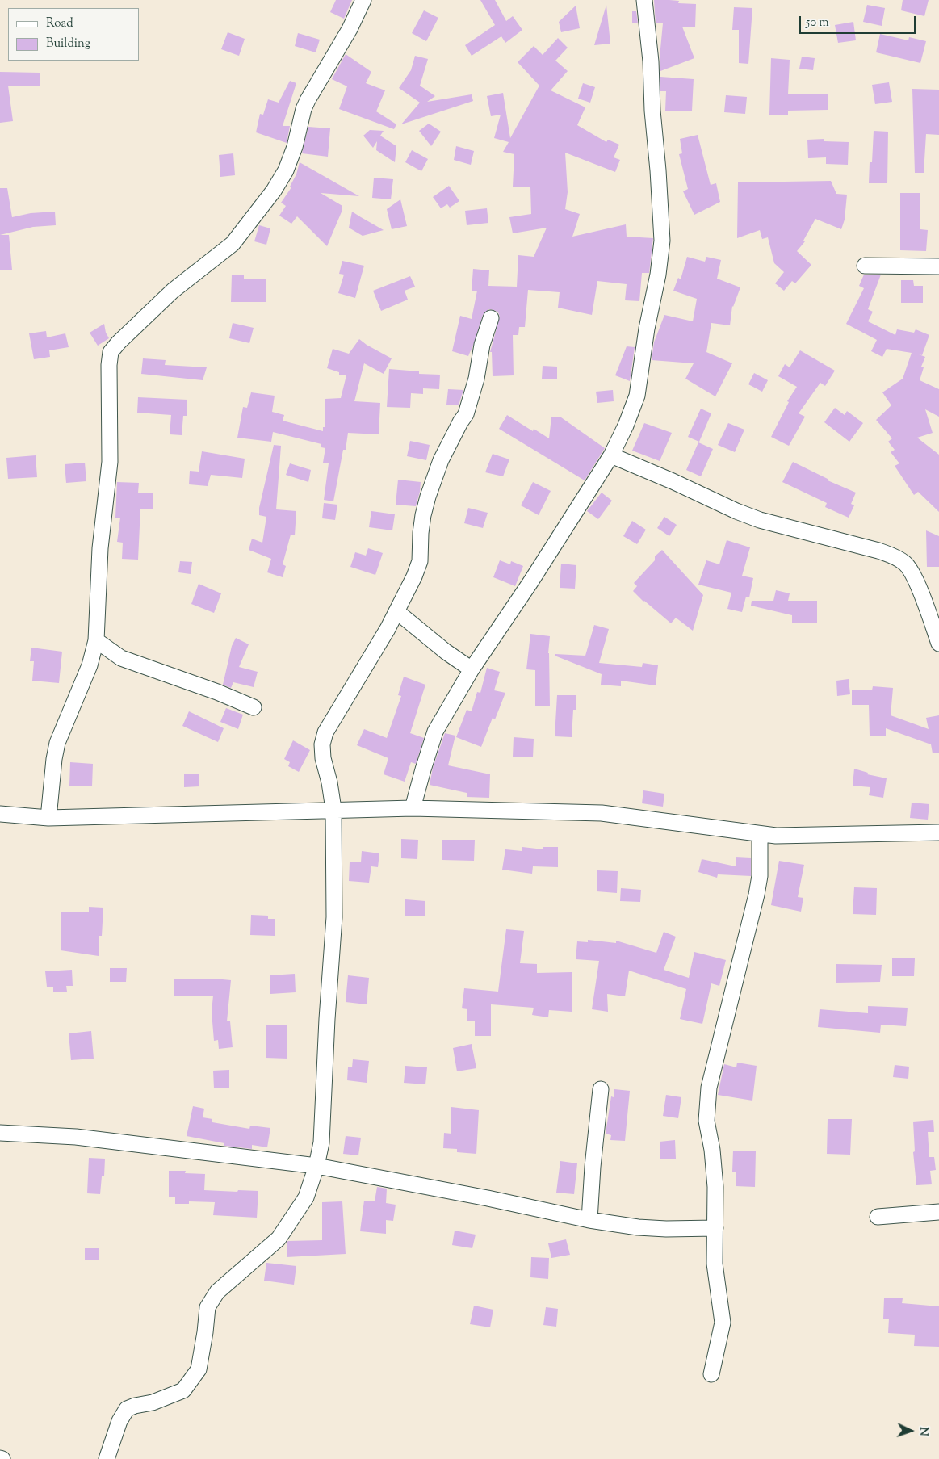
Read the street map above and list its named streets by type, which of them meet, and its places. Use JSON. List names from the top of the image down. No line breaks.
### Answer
{"legend":["Road","Building"],"scale_bar":"50 m","north":"right"}
